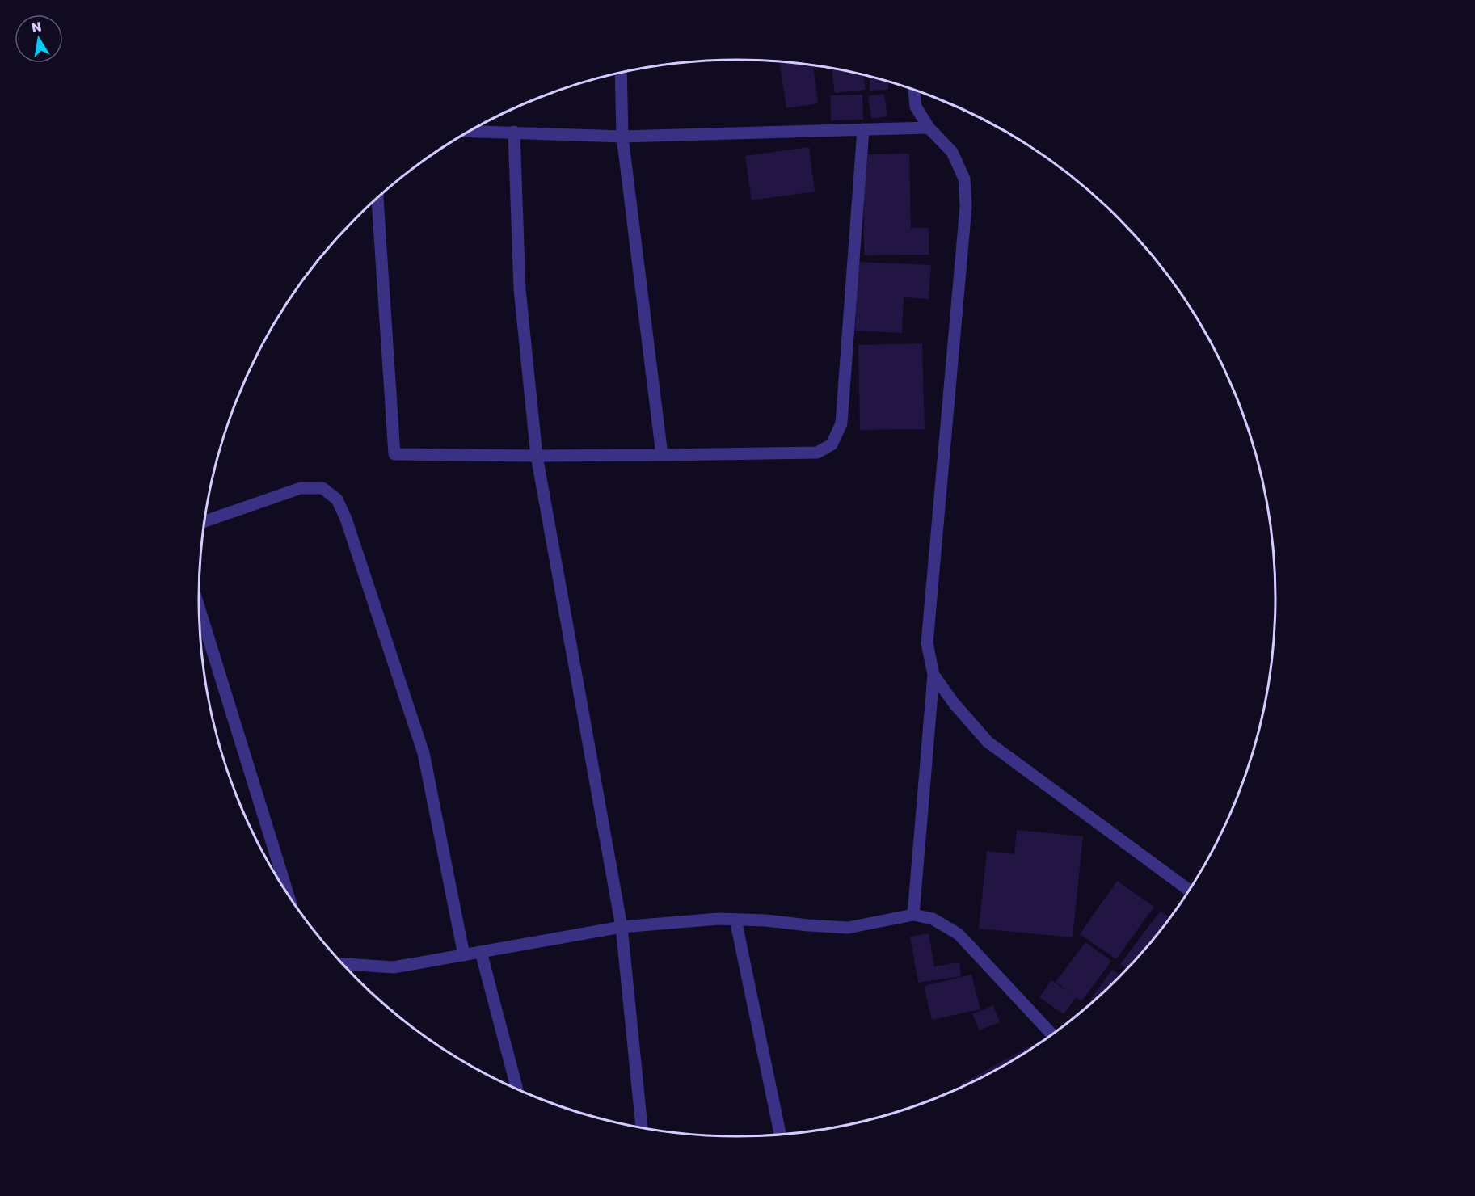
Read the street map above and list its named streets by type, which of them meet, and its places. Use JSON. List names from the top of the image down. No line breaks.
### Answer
{"north":"top"}
